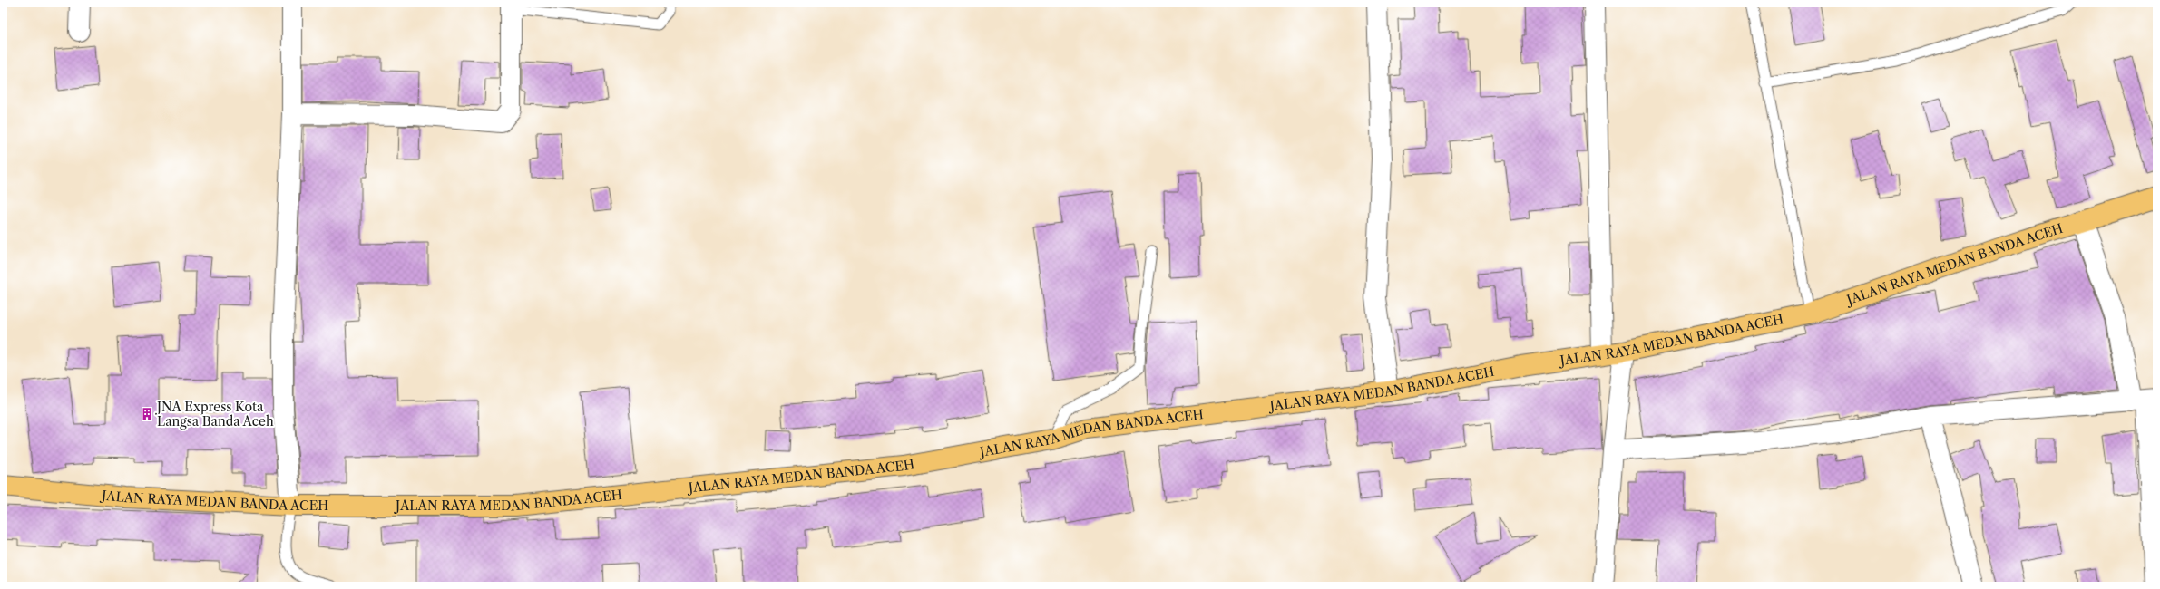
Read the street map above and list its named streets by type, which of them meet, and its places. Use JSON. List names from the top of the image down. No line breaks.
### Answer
{"streets":{"highway":["JALAN RAYA MEDAN BANDA ACEH"]},"places":{"building":["JNA Express Kota Langsa Banda Aceh"]}}
